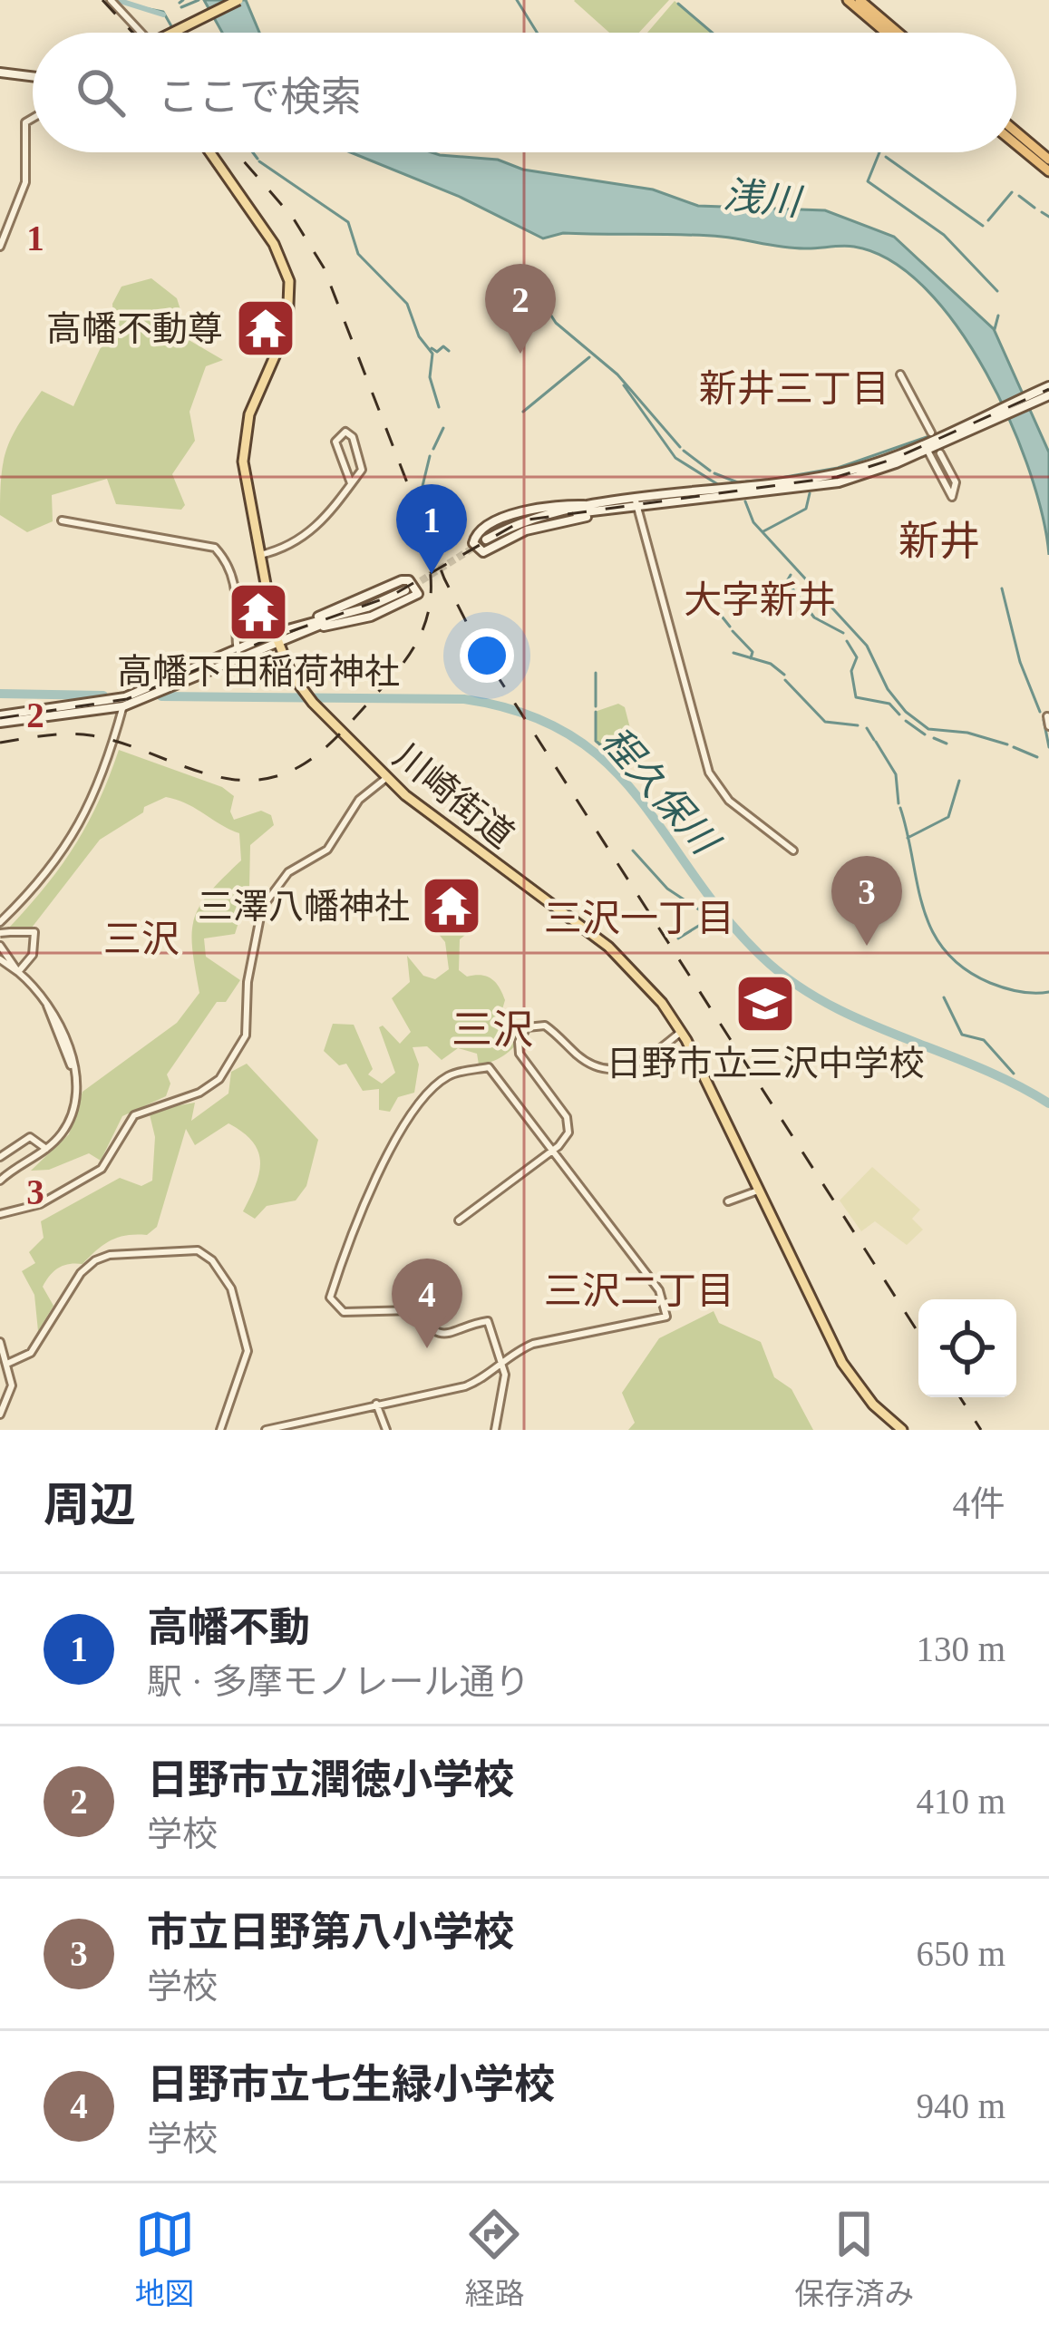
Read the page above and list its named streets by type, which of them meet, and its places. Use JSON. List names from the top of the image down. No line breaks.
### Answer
{"streets":{"main road":["川崎街道"]},"districts":["新井三丁目","新井","大字新井","三沢一丁目","三沢","三沢","三沢二丁目"],"water":["浅川","程久保川"],"places":{"temple":["高幡不動尊","高幡下田稲荷神社","三澤八幡神社"],"school or university":["日野市立三沢中学校"]},"page":{"search":"ここで検索","pins":["2","1","3","4"],"heading":["周辺","4件"],"list":[{"mark":"1","name":"高幡不動","note":"駅 · 多摩モノレール通り","value":"130 m"},{"mark":"2","name":"日野市立潤徳小学校","note":"学校","value":"410 m"},{"mark":"3","name":"市立日野第八小学校","note":"学校","value":"650 m"},{"mark":"4","name":"日野市立七生緑小学校","note":"学校","value":"940 m"}],"nav":["地図","経路","保存済み"]},"grid":{"rows":["1","2","3"]}}
